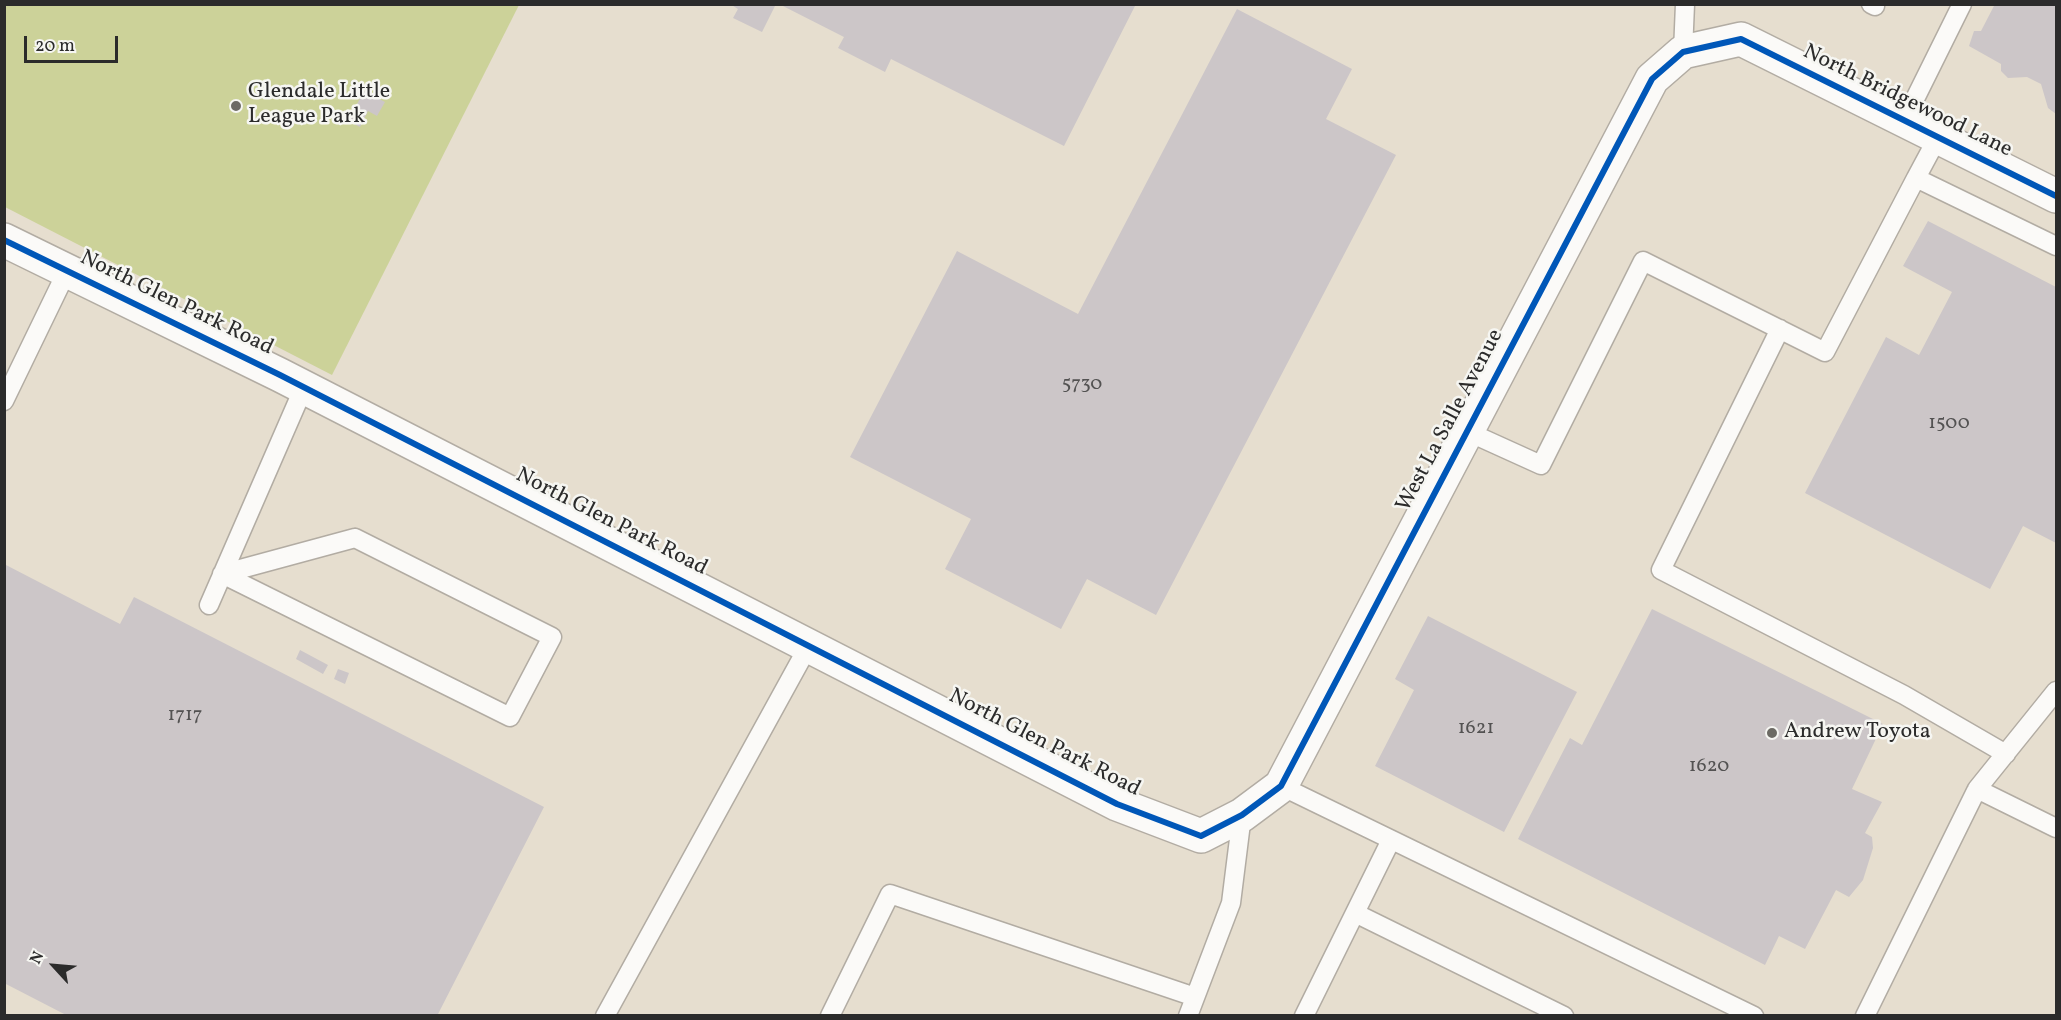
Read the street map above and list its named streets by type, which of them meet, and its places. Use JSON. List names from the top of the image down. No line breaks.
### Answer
{"streets":{"street":["North Bridgewood Lane","North Glen Park Road","West La Salle Avenue"]},"crossings":[["North Bridgewood Lane","West La Salle Avenue"],["North Glen Park Road","West La Salle Avenue"]],"places":["Glendale Little League Park","Andrew Toyota"],"house_numbers":["5730","1500","1717","1621","1620"],"scale_bar":"20 m","north":"top left"}
